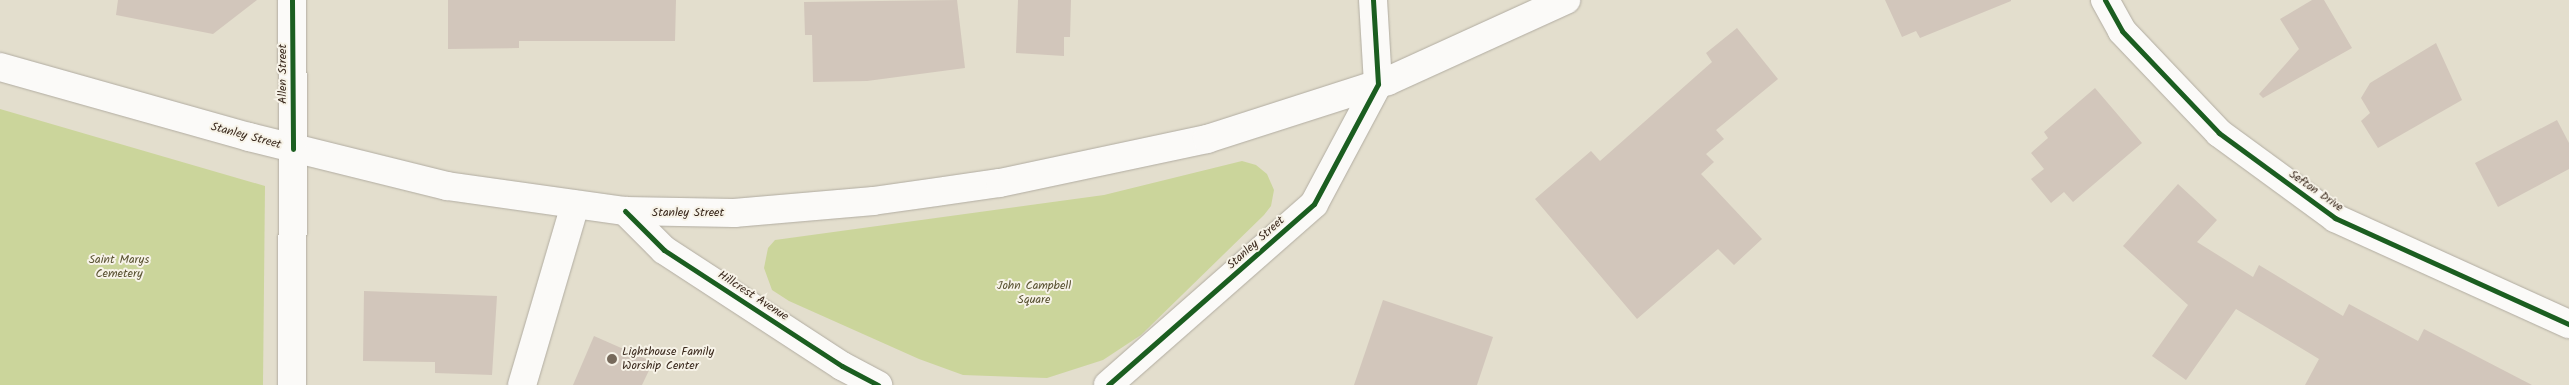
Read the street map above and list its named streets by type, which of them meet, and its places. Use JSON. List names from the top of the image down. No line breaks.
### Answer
{"streets":{"main road":["Allen Street","Stanley Street","Sefton Drive","Hillcrest Avenue"]},"crossings":[["Allen Street","Stanley Street"],["Stanley Street","Hillcrest Avenue"]],"parks":["Saint Marys Cemetery","John Campbell Square"],"places":["Lighthouse Family Worship Center"]}
